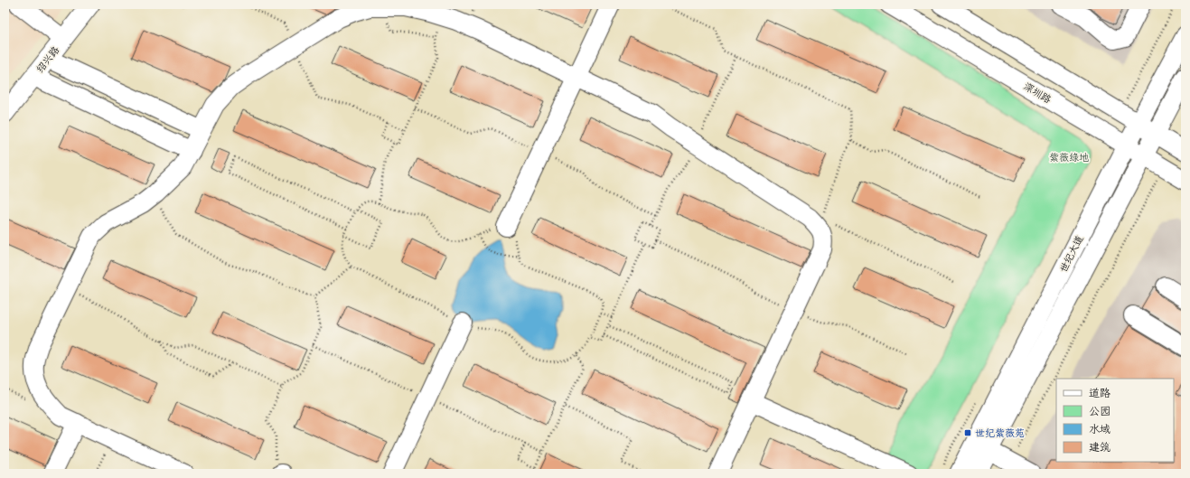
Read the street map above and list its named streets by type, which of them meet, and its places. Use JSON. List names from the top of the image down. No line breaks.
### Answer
{"streets":{"street":["绍兴路","深圳路","世纪大道"]},"crossings":[["深圳路","世纪大道"]],"parks":["紫薇绿地"],"places":{"transit":["世纪紫薇苑"]},"legend":["道路","公园","水域","建筑"]}
